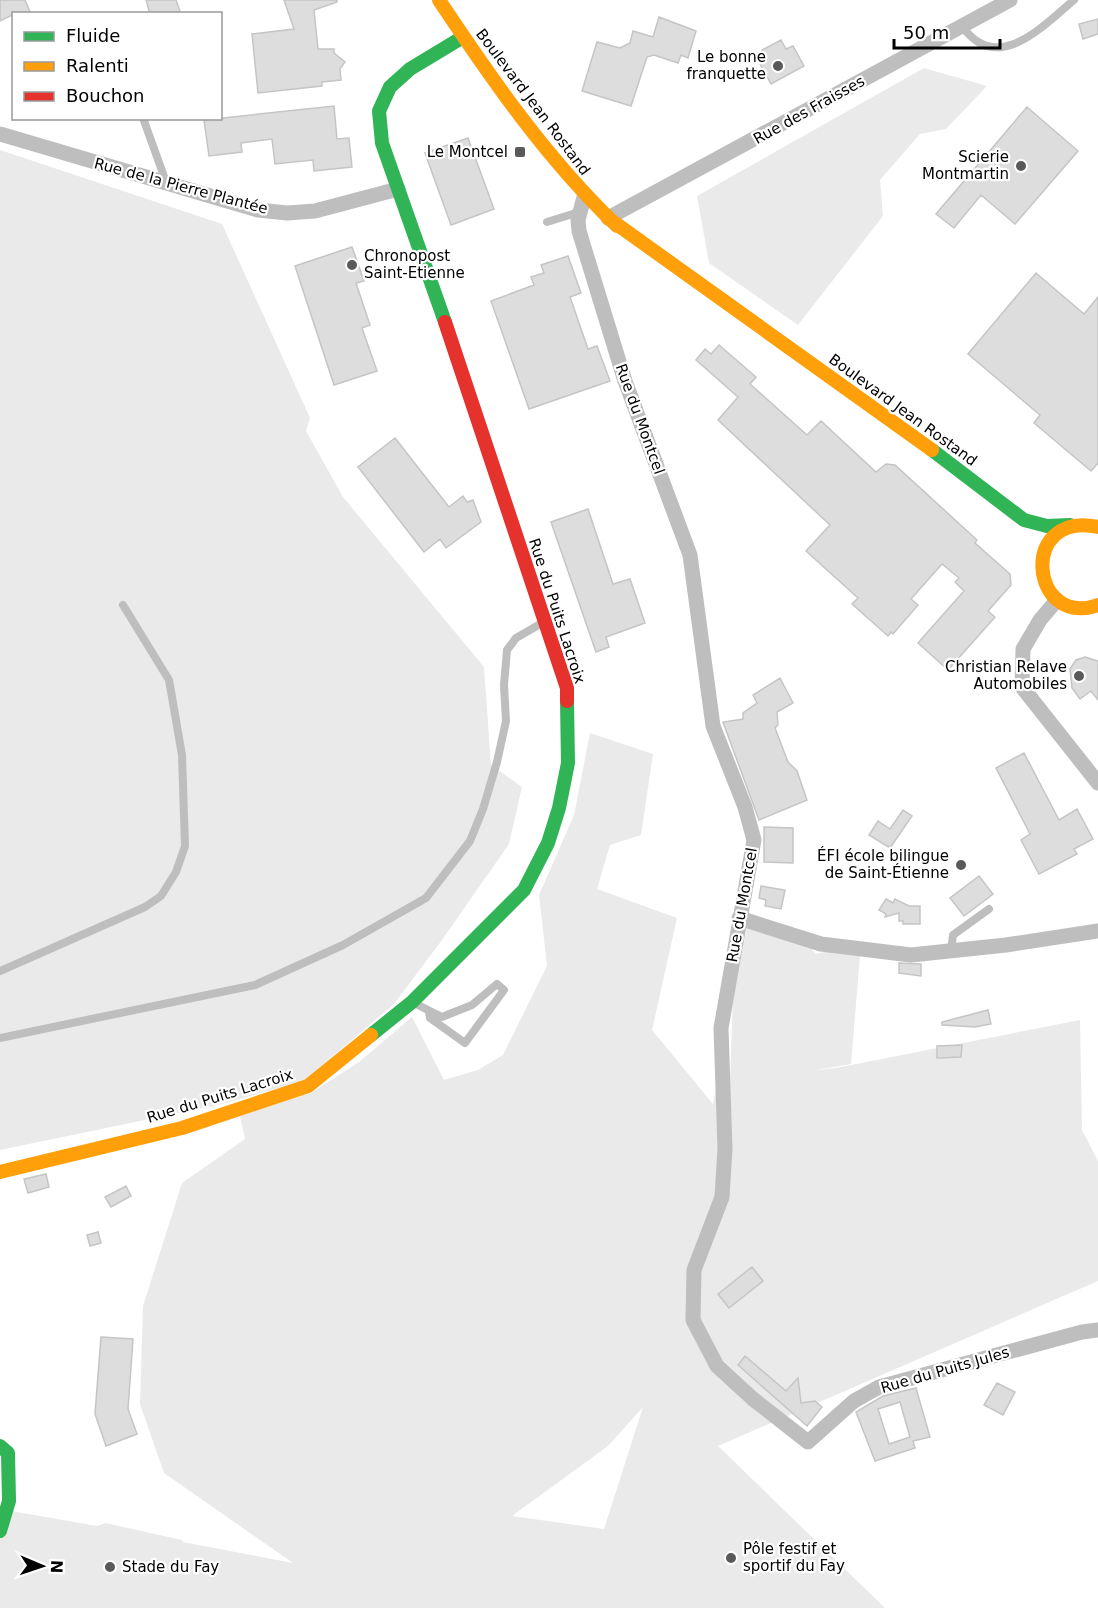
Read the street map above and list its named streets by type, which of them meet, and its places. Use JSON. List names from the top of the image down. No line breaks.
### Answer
{"streets":{"street":["Boulevard Jean Rostand","Rue des Fraisses","Rue de la Pierre Plantée","Rue du Montcel","Rue du Puits Lacroix","Rue du Puits Jules"]},"crossings":[["Boulevard Jean Rostand","Rue des Fraisses"],["Boulevard Jean Rostand","Rue du Montcel"],["Boulevard Jean Rostand","Rue du Puits Lacroix"],["Rue de la Pierre Plantée","Rue du Puits Lacroix"],["Rue du Montcel","Rue du Puits Jules"]],"places":{"other":["Le bonne franquette","Scierie Montmartin","Chronopost Saint-Etienne","Christian Relave Automobiles","ÉFI école bilingue de Saint-Étienne","Pôle festif et sportif du Fay","Stade du Fay"],"transit":["Le Montcel"]},"legend":["Fluide","Ralenti","Bouchon"],"scale_bar":"50 m","north":"right"}
